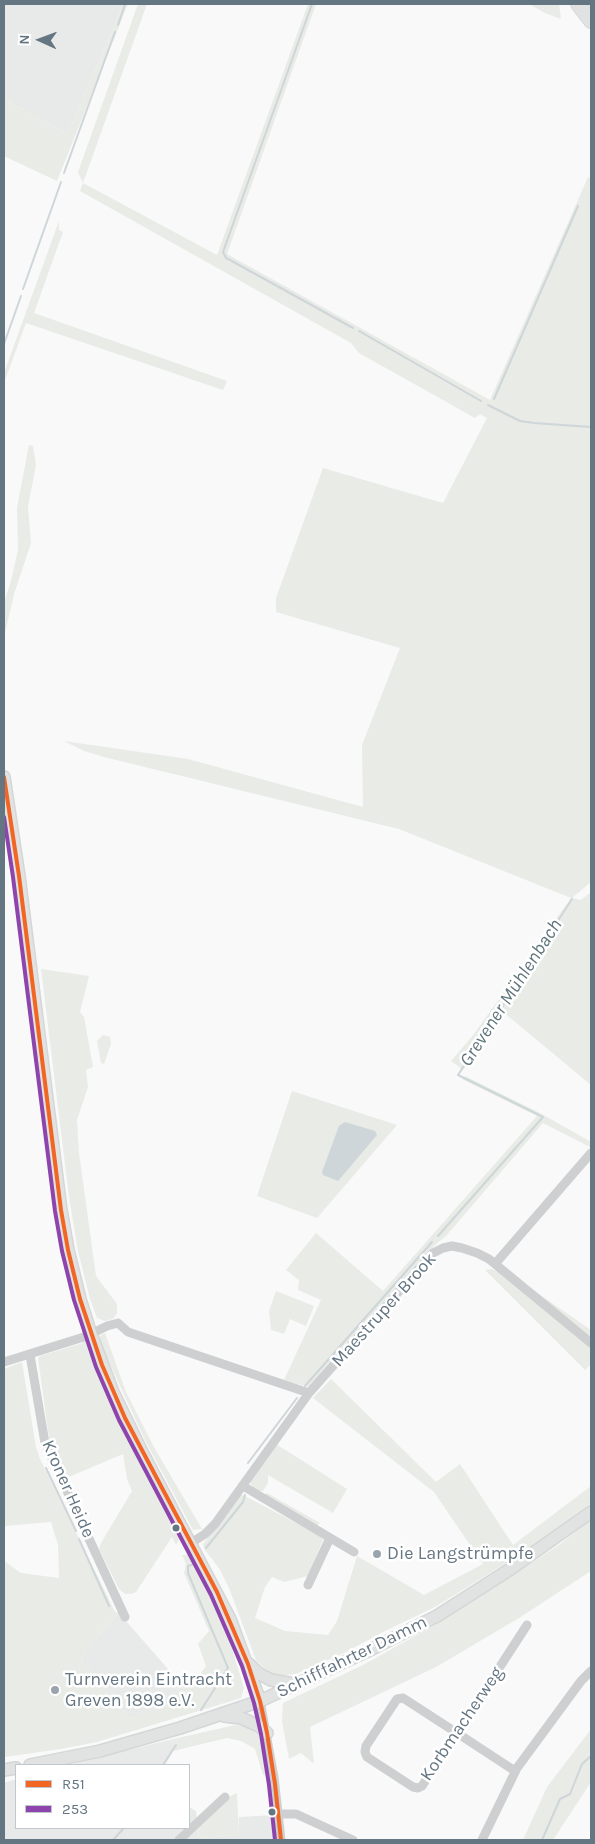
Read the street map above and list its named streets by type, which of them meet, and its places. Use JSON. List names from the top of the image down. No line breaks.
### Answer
{"streets":{"main road":["Schifffahrter Damm"],"street":["Maestruper Brook","Kroner Heide","Korbmacherweg"]},"water":["Grevener Mühlenbach"],"places":["Die Langstrümpfe","Turnverein Eintracht Greven 1898 e.V."],"lines":["transit line R51","transit line 253"],"legend":["R51","253"],"north":"left"}
